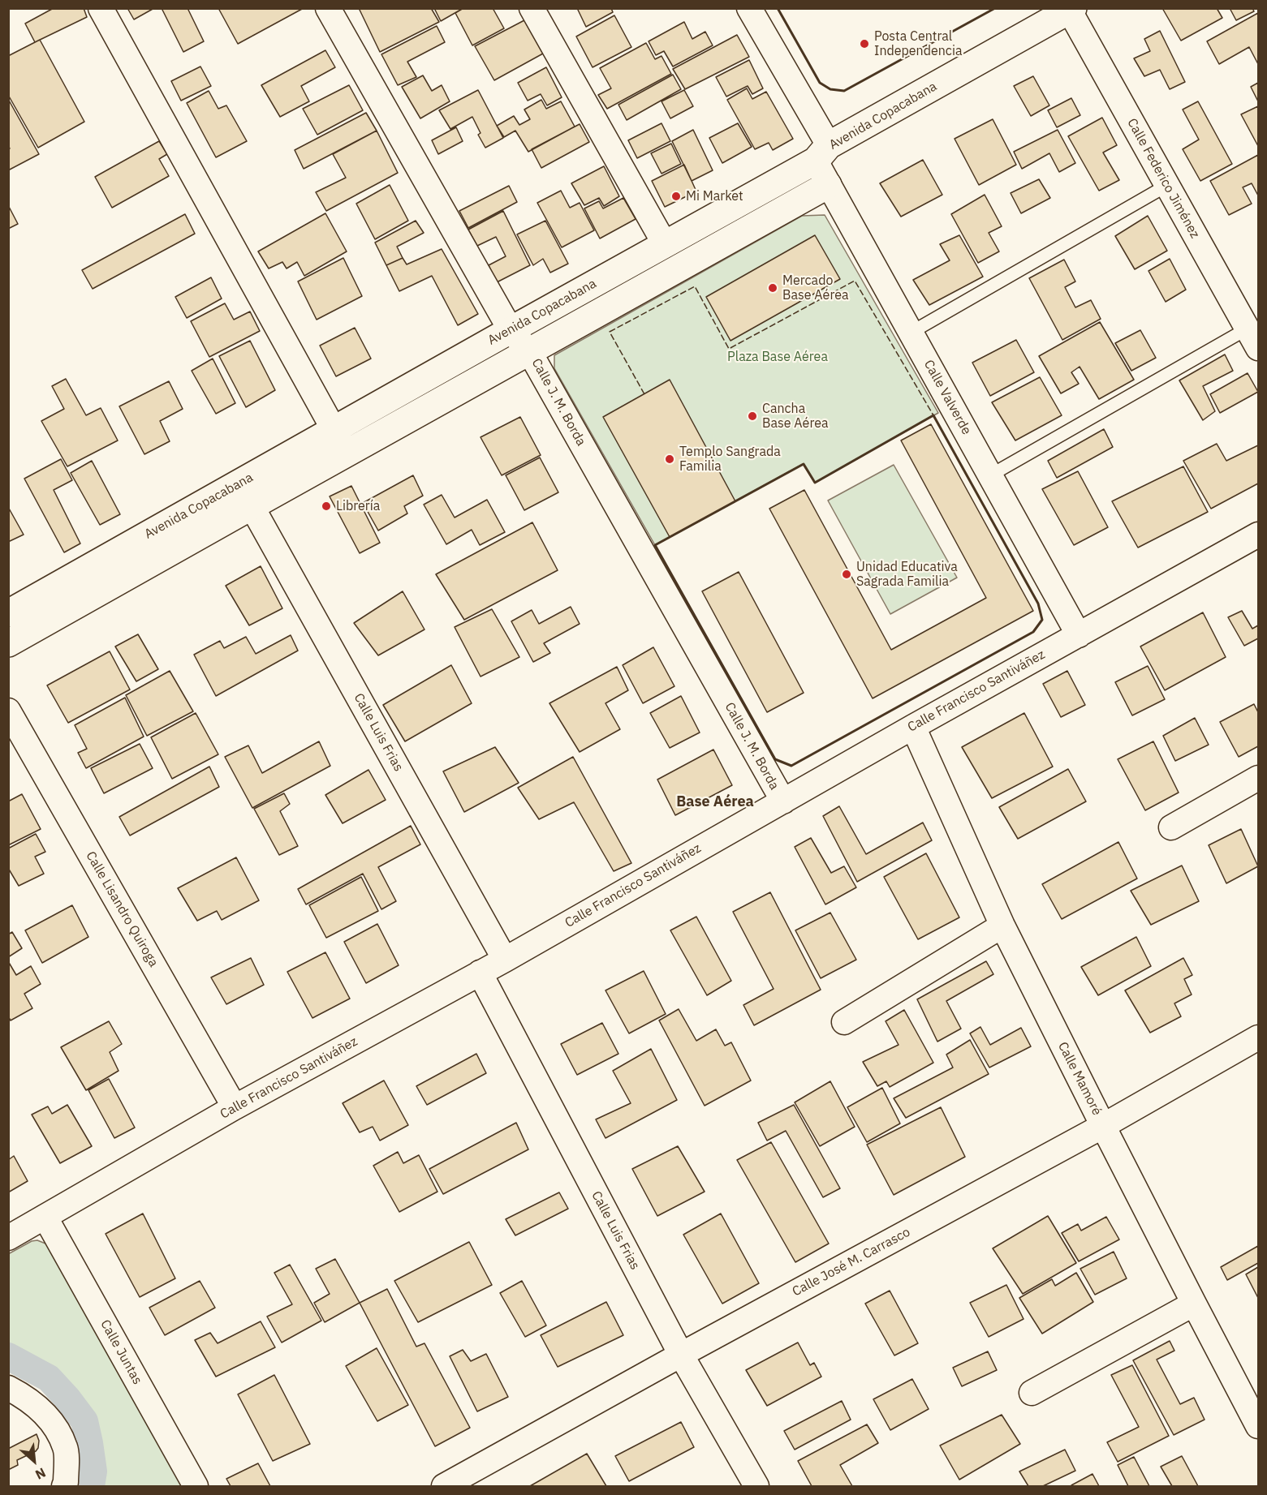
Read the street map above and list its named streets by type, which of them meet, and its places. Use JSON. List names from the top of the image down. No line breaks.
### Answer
{"streets":{"main road":["Avenida Copacabana"],"street":["Calle Federico Jiménez","Calle Valverde","Calle J. M. Borda","Calle Francisco Santiváñez","Calle Luis Frias","Calle Lisandro Quiroga","Calle Mamoré","Calle José M. Carrasco","Calle Juntas"]},"crossings":[["Avenida Copacabana","Calle Federico Jiménez"],["Avenida Copacabana","Calle Valverde"],["Avenida Copacabana","Calle J. M. Borda"],["Avenida Copacabana","Calle Luis Frias"],["Calle Valverde","Calle Francisco Santiváñez"],["Calle J. M. Borda","Calle Francisco Santiváñez"],["Calle Francisco Santiváñez","Calle Luis Frias"],["Calle Francisco Santiváñez","Calle Lisandro Quiroga"],["Calle Francisco Santiváñez","Calle Mamoré"],["Calle Francisco Santiváñez","Calle Juntas"],["Calle Luis Frias","Calle José M. Carrasco"],["Calle Mamoré","Calle José M. Carrasco"]],"districts":["Base Aérea"],"parks":["Plaza Base Aérea"],"places":["Posta Central Independencia","Mi Market","Mercado Base Aérea","Cancha Base Aérea","Templo Sangrada Familia","Librería","Unidad Educativa Sagrada Familia"],"north":"bottom right"}
